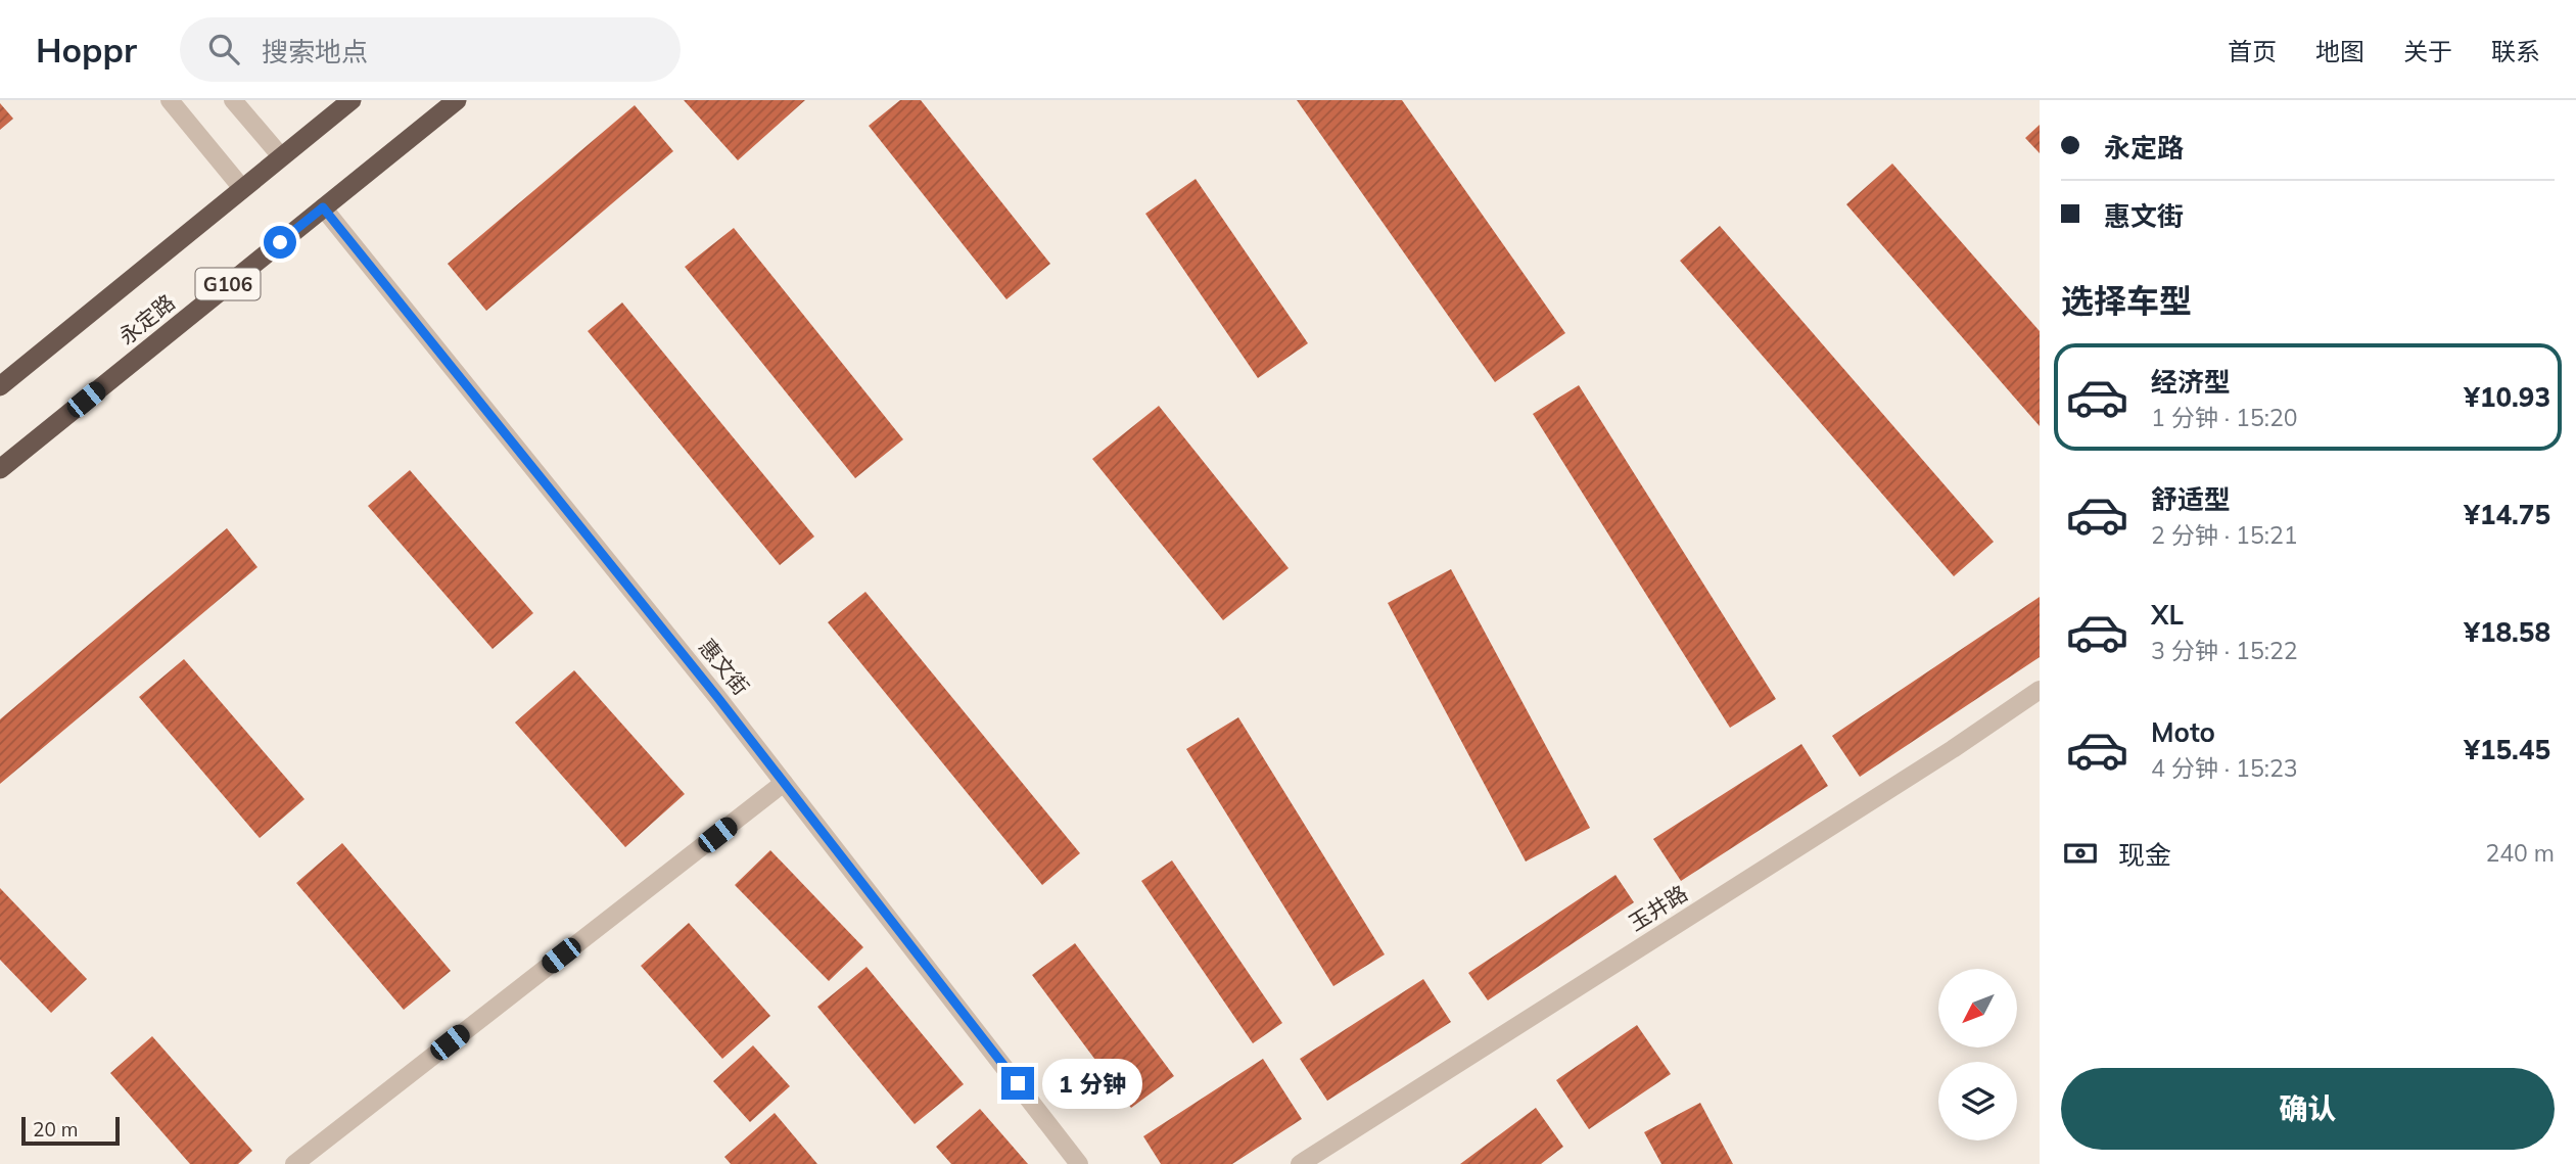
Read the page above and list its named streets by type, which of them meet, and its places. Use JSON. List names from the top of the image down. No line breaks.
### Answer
{"streets":{"highway":["G106","永定路"],"street":["惠文街","玉井路"]},"crossings":[["永定路","惠文街"]],"scale_bar":"20 m","north":"bottom left","page":{"header":"Hoppr","search":"搜索地点","nav":["首页","地图","关于","联系"],"banner":["永定路","惠文街"],"heading":"选择车型","list":[{"name":"经济型","note":"1 分钟 · 15:20","value":"¥10.93"},{"name":"舒适型","note":"2 分钟 · 15:21","value":"¥14.75"},{"name":"XL","note":"3 分钟 · 15:22","value":"¥18.58"},{"name":"Moto","note":"4 分钟 · 15:23","value":"¥15.45"}],"pay":["现金","240 m"],"buttons":"确认","bubble":"1 分钟","scale":"20 m"}}
